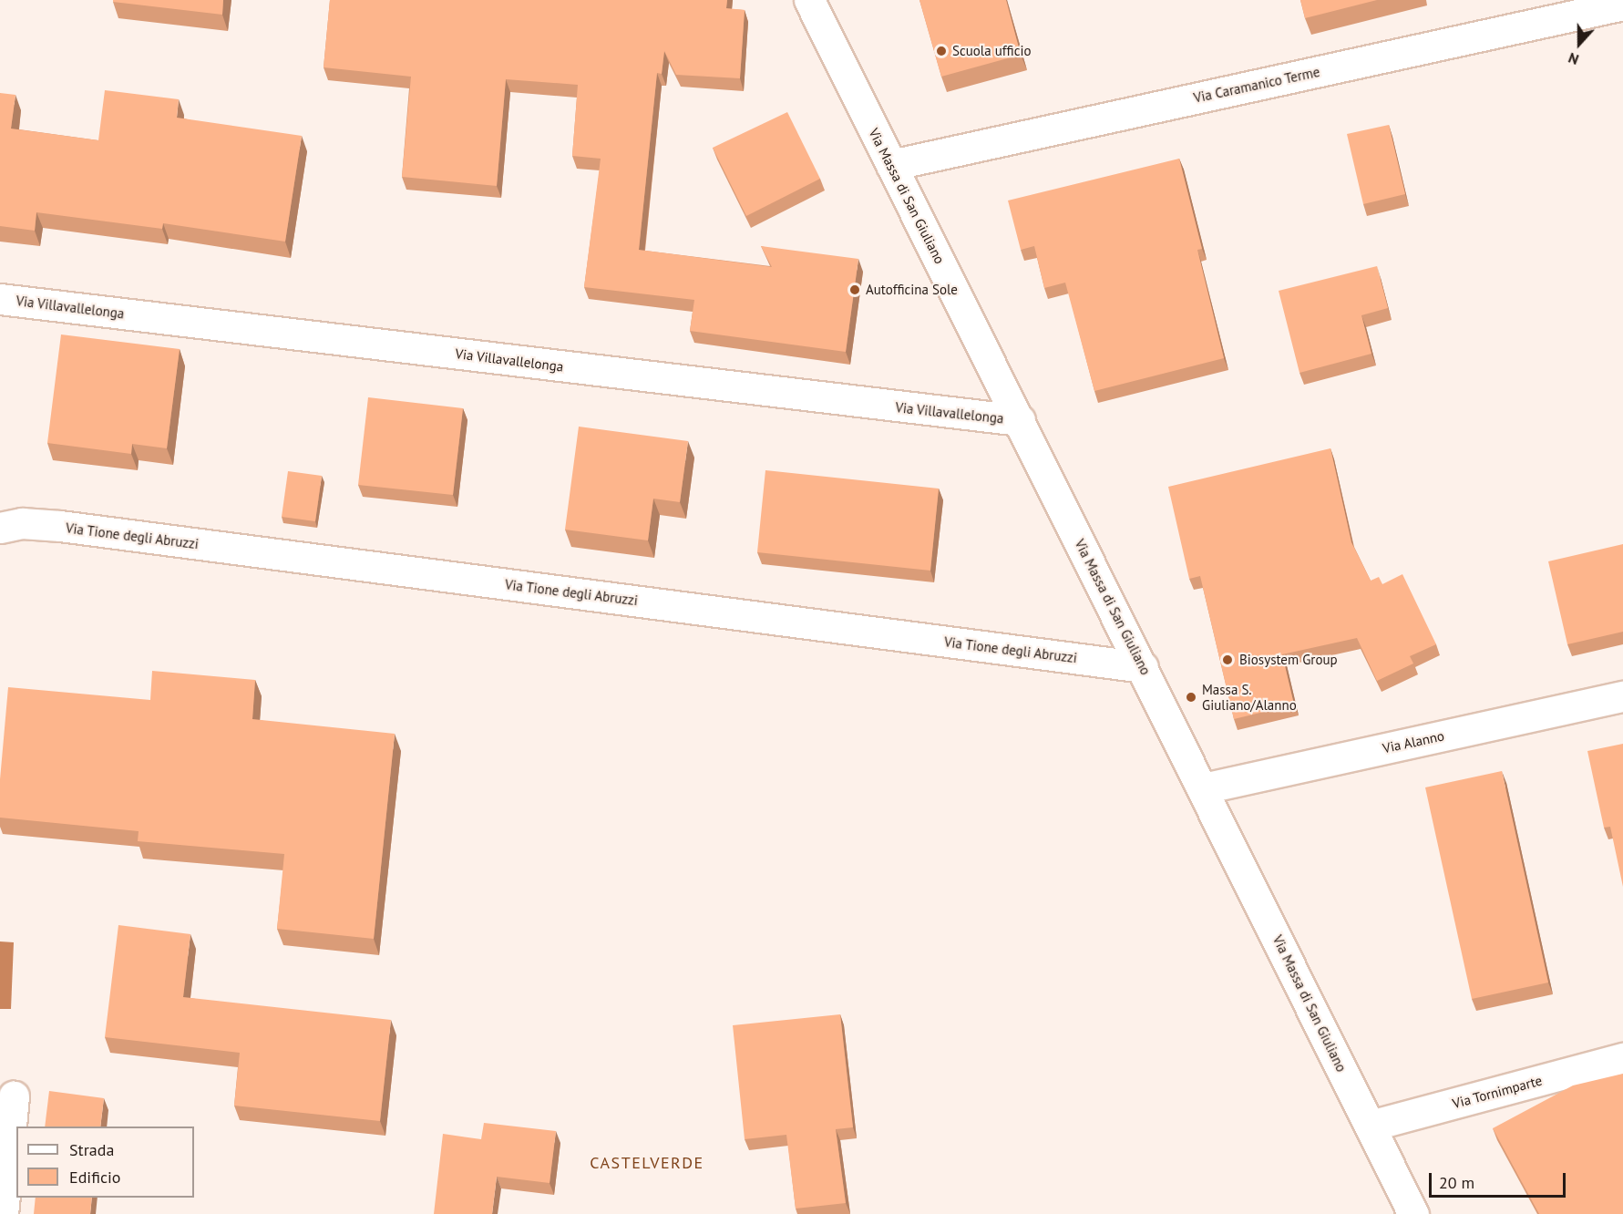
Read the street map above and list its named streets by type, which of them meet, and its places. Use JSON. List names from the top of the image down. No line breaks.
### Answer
{"streets":{"street":["Via Caramanico Terme","Via Massa di San Giuliano","Via Villavallelonga","Via Tione degli Abruzzi","Via Alanno","Via Tornimparte"]},"crossings":[["Via Caramanico Terme","Via Massa di San Giuliano"],["Via Massa di San Giuliano","Via Villavallelonga"],["Via Massa di San Giuliano","Via Tione degli Abruzzi"],["Via Massa di San Giuliano","Via Alanno"],["Via Massa di San Giuliano","Via Tornimparte"]],"districts":["CASTELVERDE"],"places":["Scuola ufficio","Autofficina Sole","Biosystem Group","Massa S. Giuliano/Alanno"],"legend":["Strada","Edificio"],"scale_bar":"20 m","north":"bottom"}
